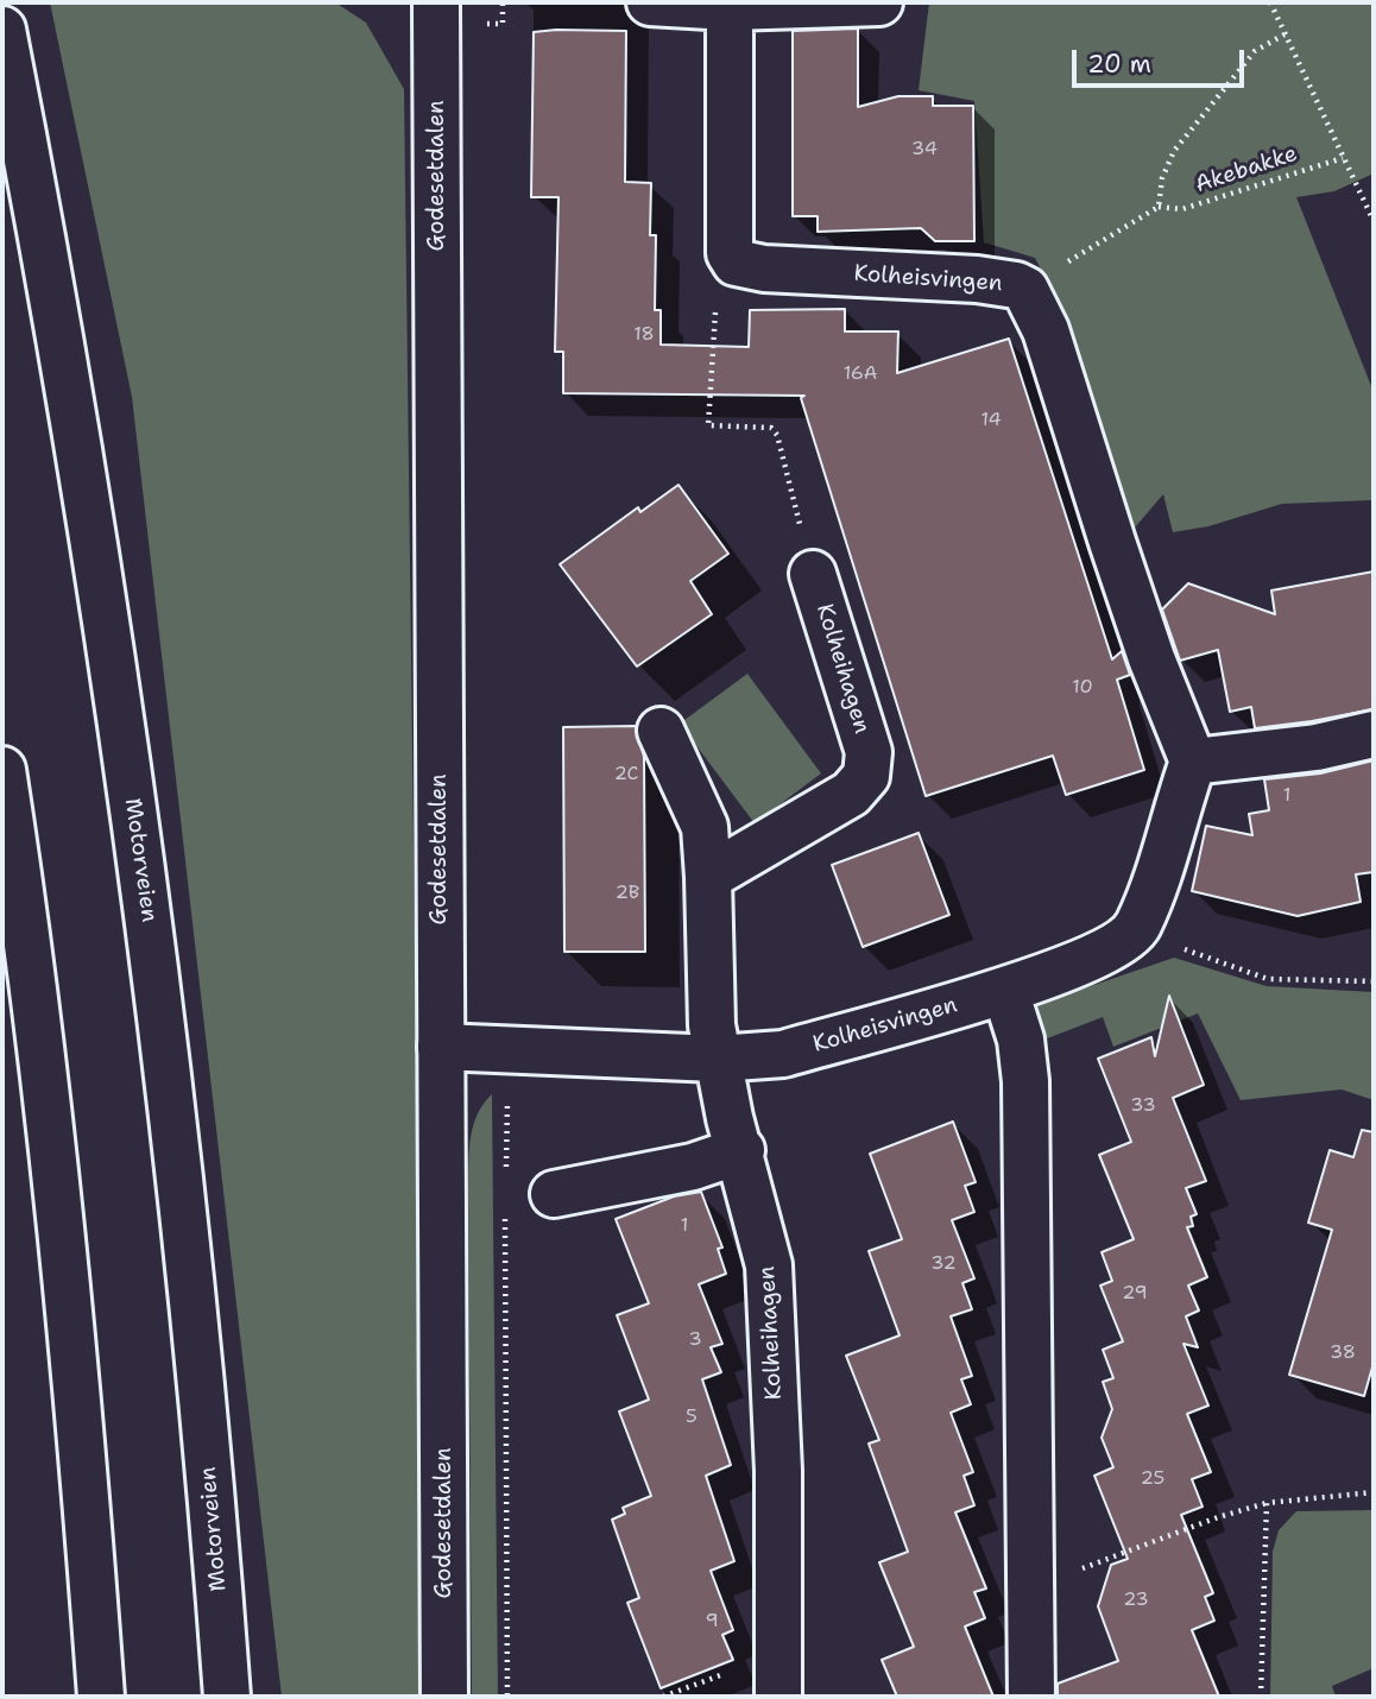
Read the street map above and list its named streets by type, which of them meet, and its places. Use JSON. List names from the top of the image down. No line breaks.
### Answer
{"streets":{"main road":["Godesetdalen","Kolheisvingen","Kolheihagen","Motorveien"],"path":["Akebakke"]},"crossings":[["Godesetdalen","Kolheisvingen"],["Kolheisvingen","Kolheihagen"]],"house_numbers":["34","18","16A","14","10","2C","1","2B","33","1","32","29","3","38","5","25","23","9"],"scale_bar":"20 m"}
